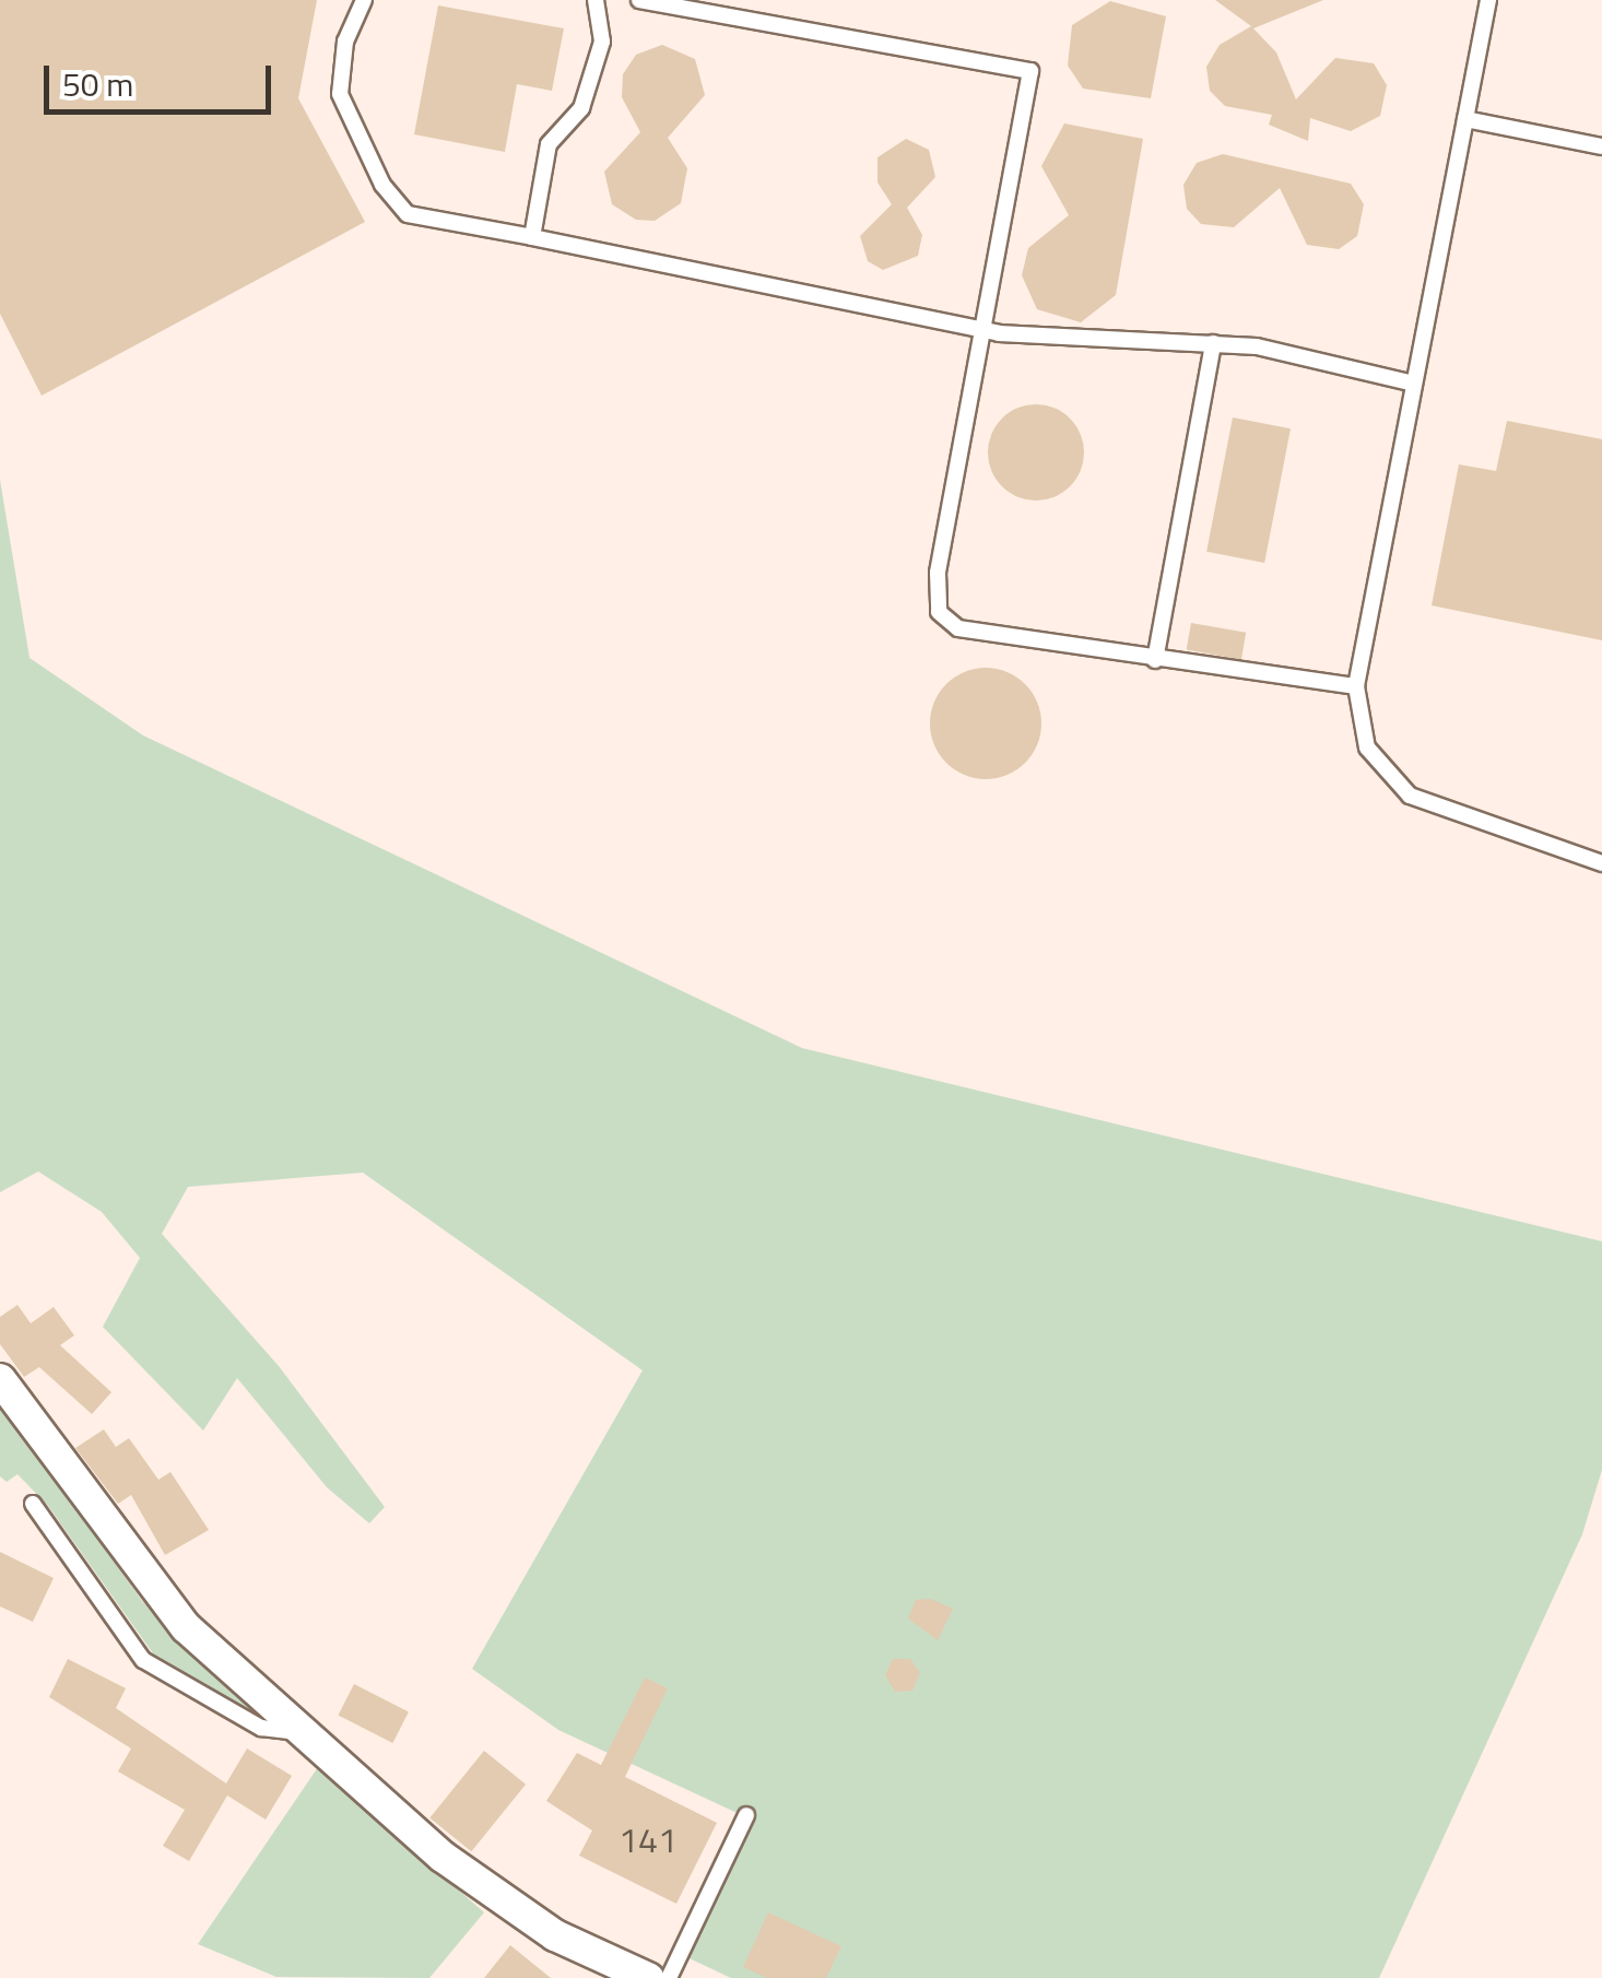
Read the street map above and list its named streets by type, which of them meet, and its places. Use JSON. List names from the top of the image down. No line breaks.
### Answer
{"house_numbers":["141"],"scale_bar":"50 m"}
